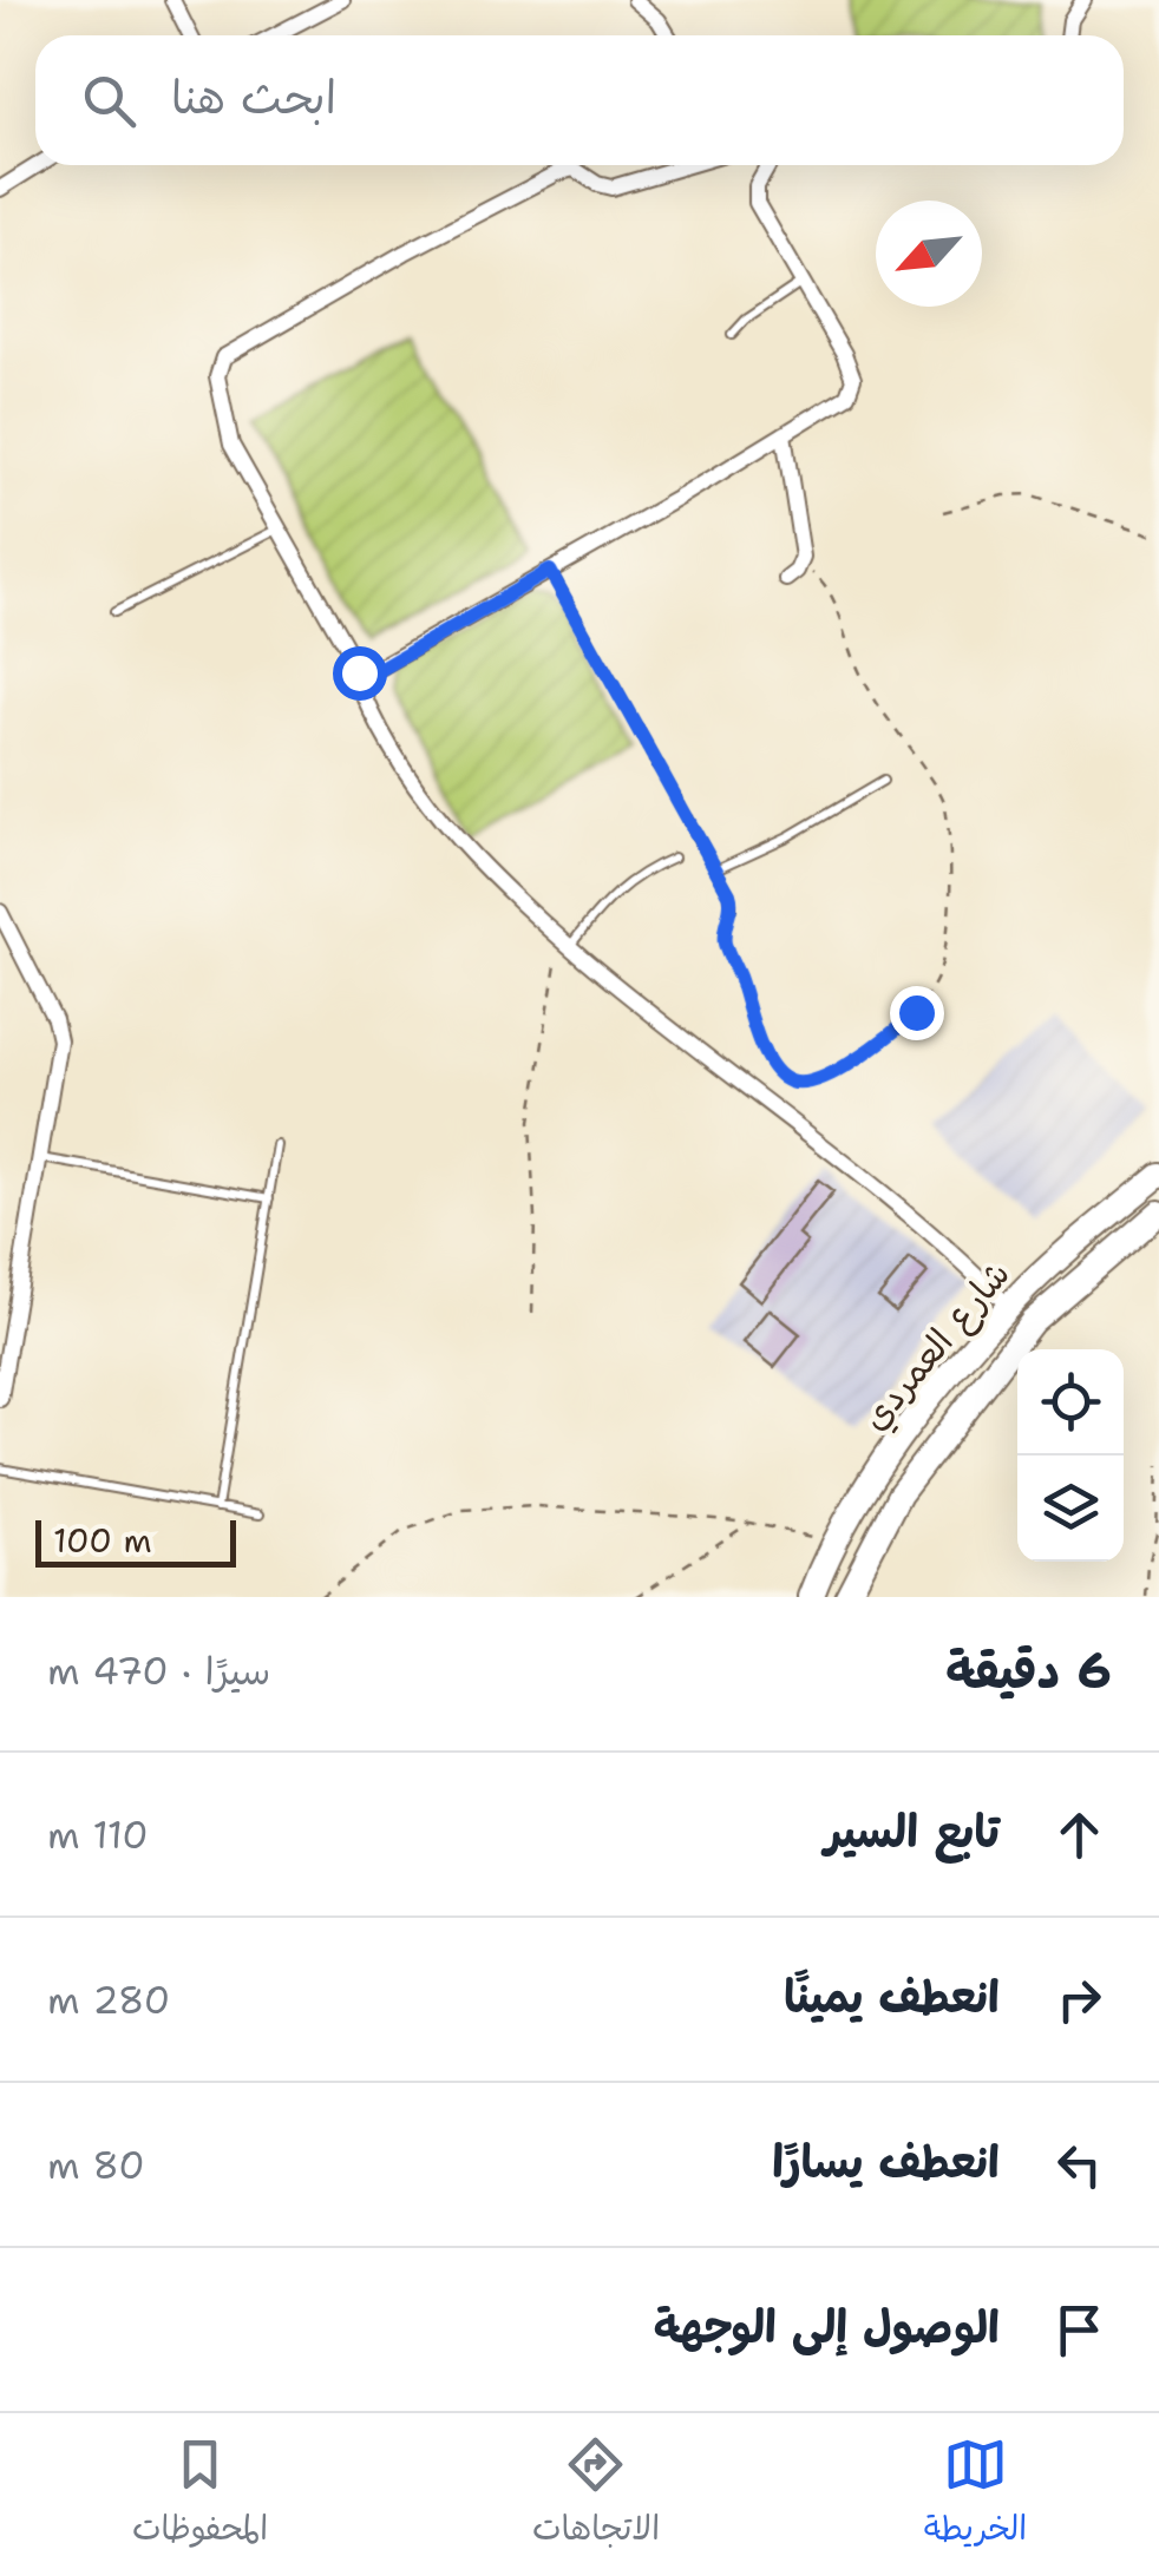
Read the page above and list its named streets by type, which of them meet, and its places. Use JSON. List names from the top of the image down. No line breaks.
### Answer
{"streets":{"main road":["شارع العمردي"]},"scale_bar":"100 m","north":"bottom left","page":{"search":"ابحث هنا","scale":"100 m","heading":["6 دقيقة","سيرًا · 470 m"],"list":[["تابع السير","110 m"],["انعطف يمينًا","280 m"],["انعطف يسارًا","80 m"],"الوصول إلى الوجهة"],"nav":["الخريطة","الاتجاهات","المحفوظات"]}}
